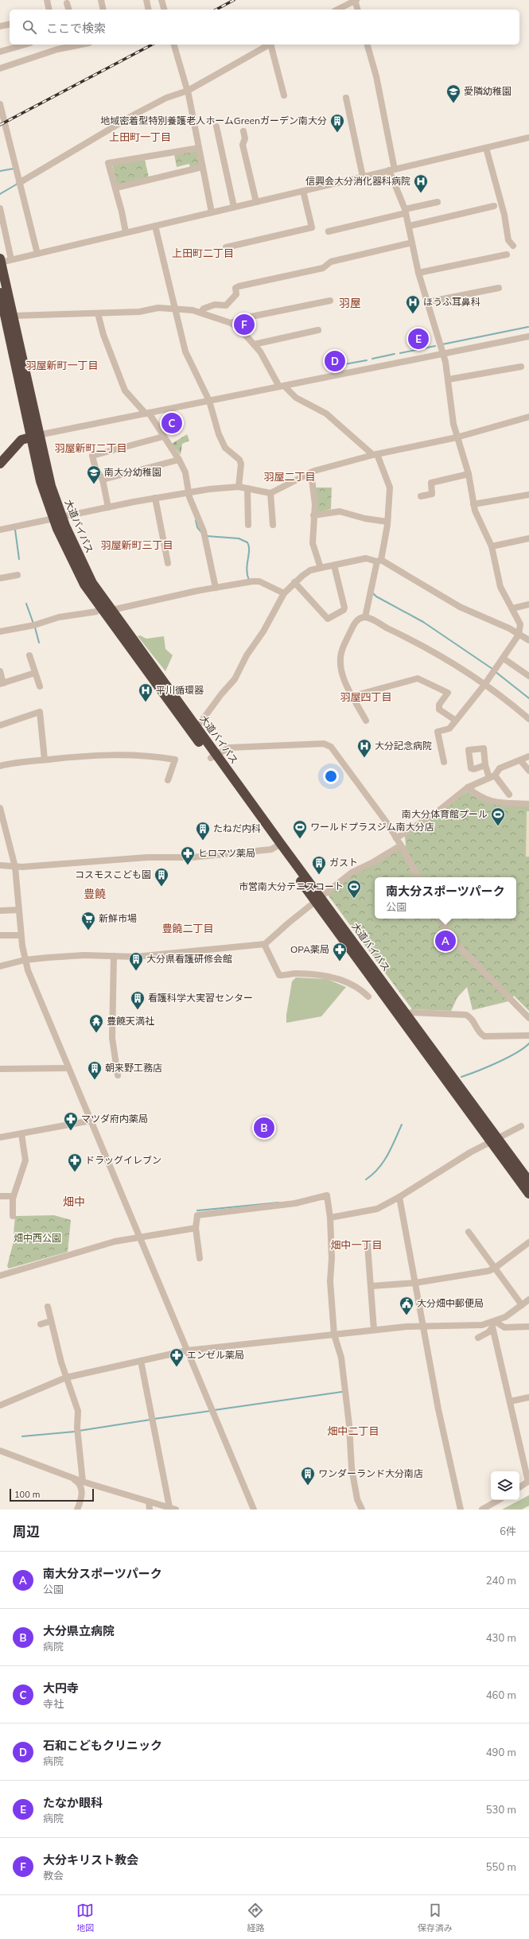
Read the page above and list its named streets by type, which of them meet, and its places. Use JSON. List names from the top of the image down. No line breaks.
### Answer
{"streets":{"highway":["大道バイパス"]},"districts":["上田町一丁目","上田町二丁目","羽屋","羽屋新町一丁目","羽屋新町二丁目","羽屋二丁目","羽屋新町三丁目","羽屋四丁目","豊饒","豊饒二丁目","畑中","畑中一丁目","畑中二丁目"],"parks":["畑中西公園"],"places":{"school or university":["愛隣幼稚園","南大分幼稚園"],"building":["地域密着型特別養護老人ホームGreenガーデン南大分","たねだ内科","ガスト","コスモスこども園","大分県看護研修会館","看護科学大実習センター","朝来野工務店","ワンダーランド大分南店"],"hospital":["信興会大分消化器科病院","ほうふ耳鼻科","平川循環器","大分記念病院"],"sports":["南大分体育館プール","ワールドプラスジム南大分店","市営南大分テニスコート"],"pharmacy":["ヒロマツ薬局","OPA薬局","マツダ府内薬局","ドラッグイレブン","エンゼル薬局"],"supermarket":["新鮮市場"],"temple":["豊饒天満社"],"public building":["大分畑中郵便局"]},"scale_bar":"100 m","page":{"search":"ここで検索","pins":["F","E","D","C","A","B"],"popup":["南大分スポーツパーク","公園"],"scale":"100 m","heading":["周辺","6件"],"list":[{"mark":"A","name":"南大分スポーツパーク","note":"公園","value":"240 m"},{"mark":"B","name":"大分県立病院","note":"病院","value":"430 m"},{"mark":"C","name":"大円寺","note":"寺社","value":"460 m"},{"mark":"D","name":"石和こどもクリニック","note":"病院","value":"490 m"},{"mark":"E","name":"たなか眼科","note":"病院","value":"530 m"},{"mark":"F","name":"大分キリスト教会","note":"教会","value":"550 m"}],"nav":["地図","経路","保存済み"]}}
